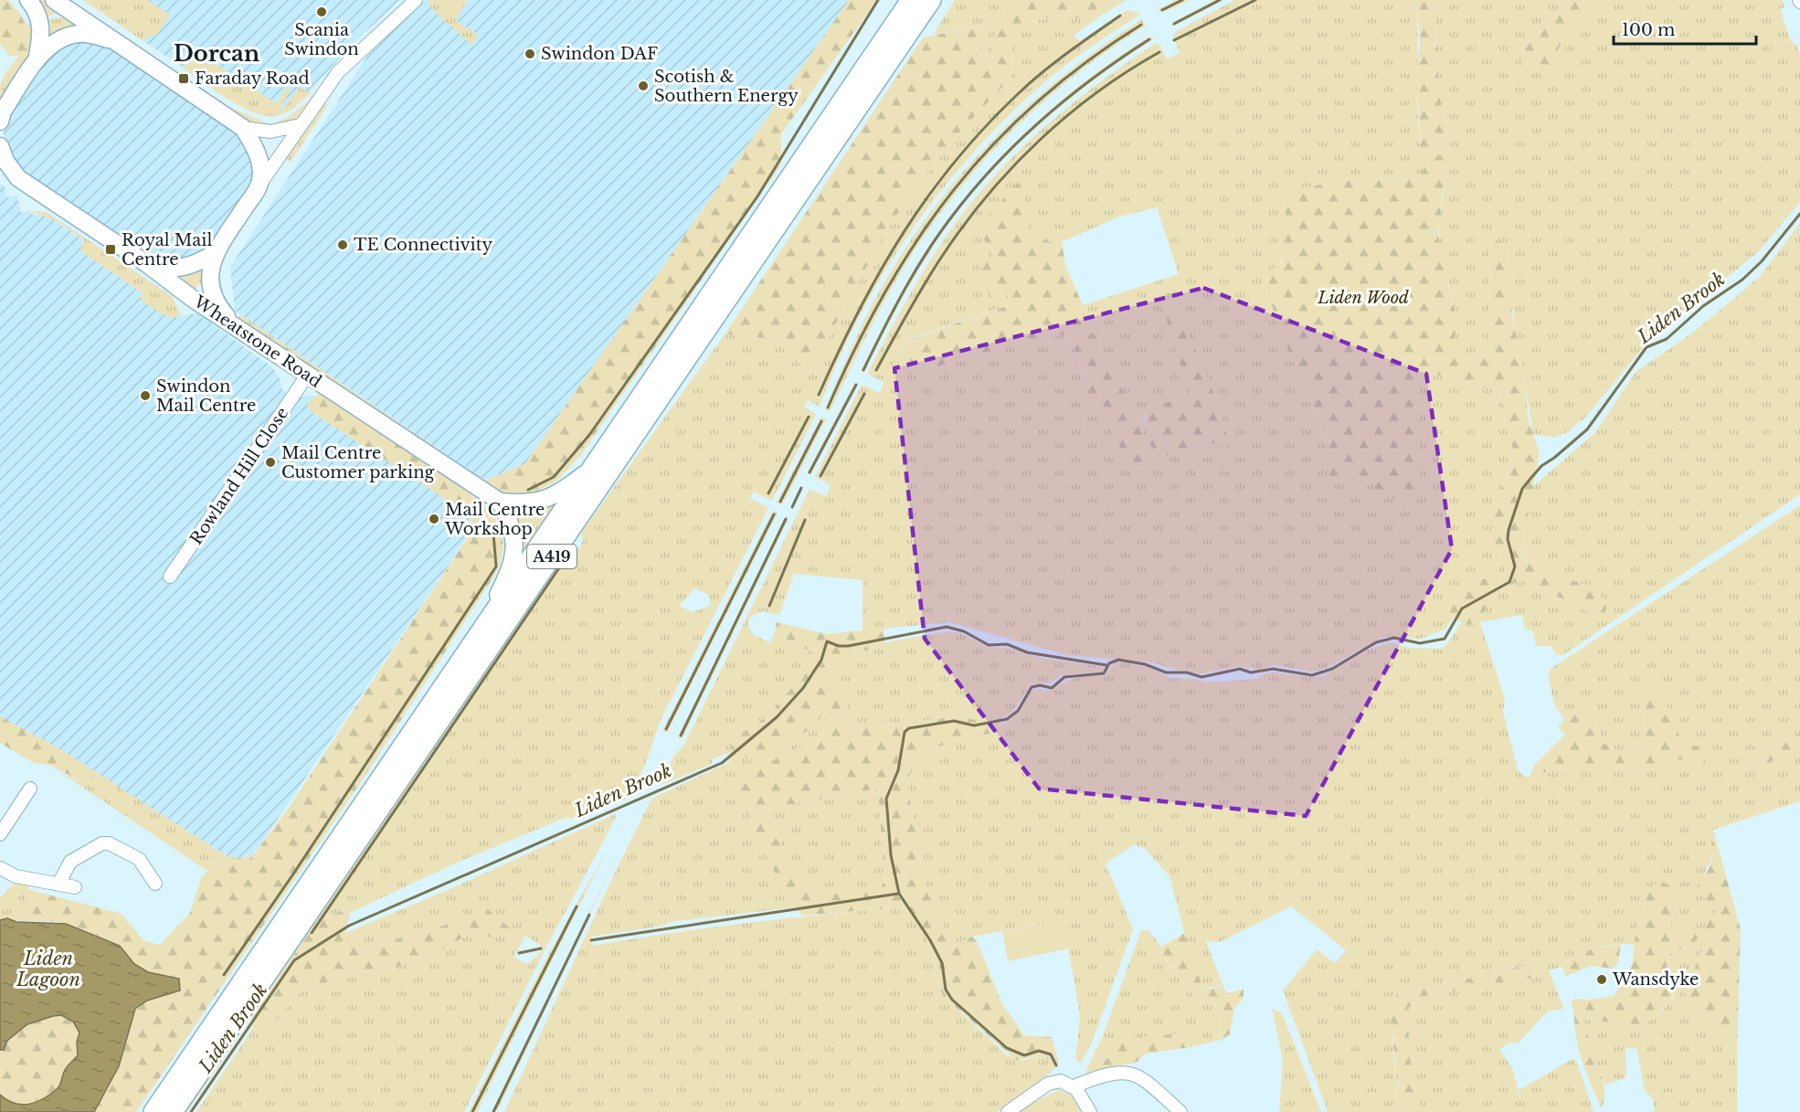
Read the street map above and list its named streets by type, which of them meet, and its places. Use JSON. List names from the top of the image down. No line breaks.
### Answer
{"streets":{"highway":["A419"],"main road":["Wheatstone Road"],"street":["Rowland Hill Close"]},"crossings":[["Wheatstone Road","Rowland Hill Close"]],"districts":["Dorcan"],"water":["Liden Brook","Liden Lagoon"],"parks":["Liden Wood"],"places":{"other":["Scania Swindon","Swindon DAF","Scotish & Southern Energy","TE Connectivity","Swindon Mail Centre","Mail Centre Customer parking","Mail Centre Workshop","Wansdyke"],"transit":["Faraday Road","Royal Mail Centre"]},"scale_bar":"100 m"}
